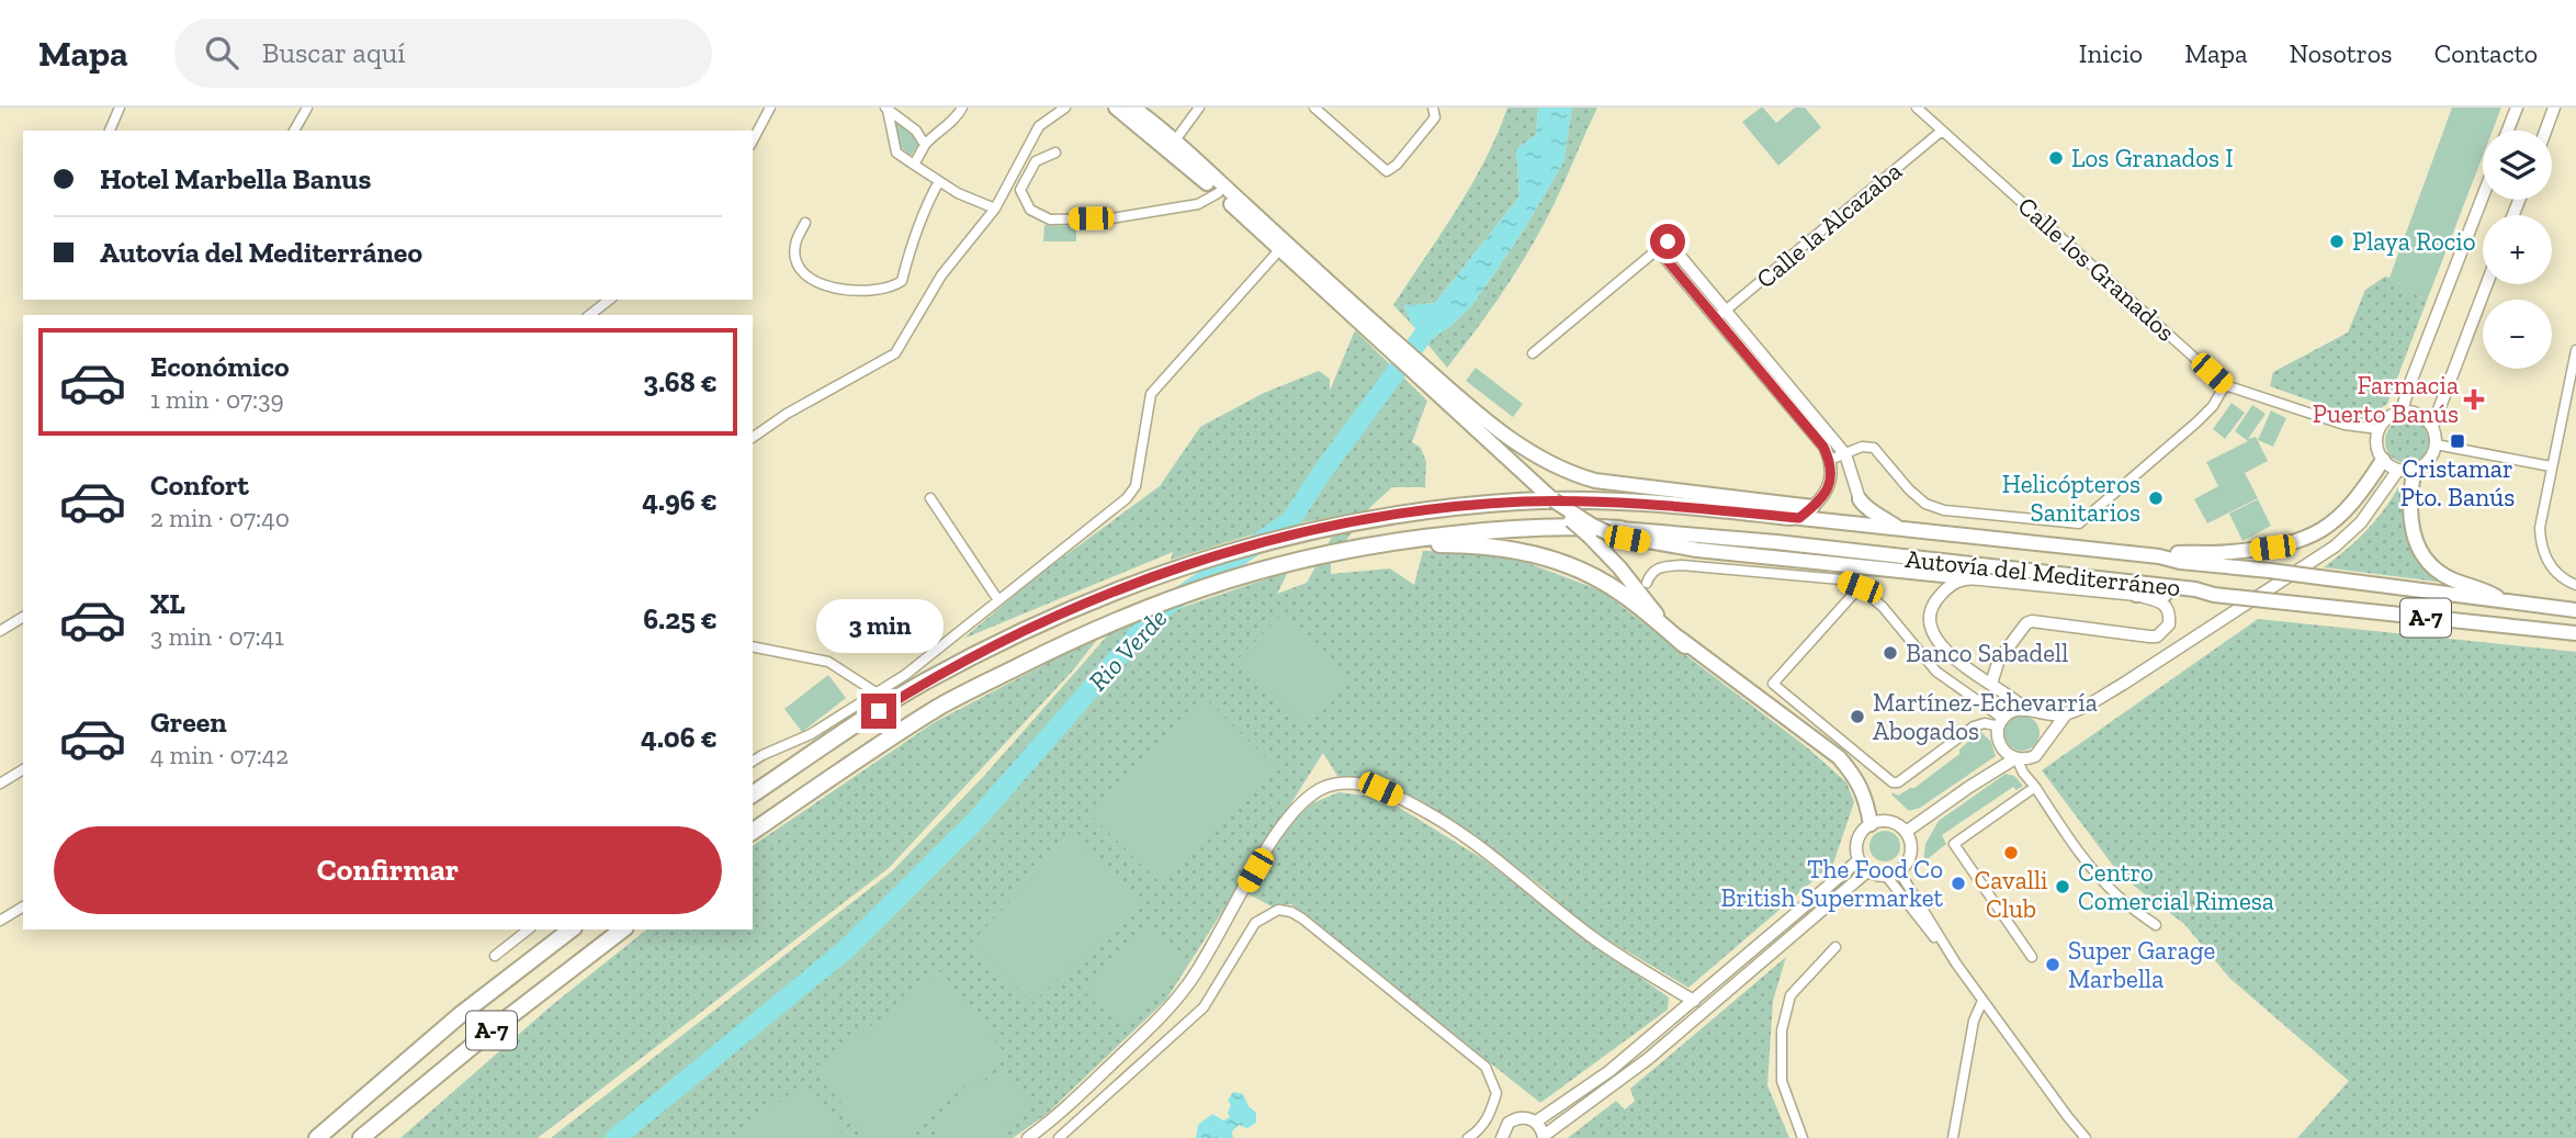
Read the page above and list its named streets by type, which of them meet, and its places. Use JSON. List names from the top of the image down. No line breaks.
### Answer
{"streets":{"highway":["Autovía del Mediterráneo","A-7"],"street":["Calle la Alcazaba","Calle los Granados"]},"crossings":[["Calle la Alcazaba","Calle los Granados"]],"water":["Rio Verde"],"places":{"other":["Los Granados I","Playa Rocio","Helicópteros Sanitarios","Banco Sabadell","Martínez-Echevarría Abogados","Cavalli Club","The Food Co British Supermarket","Centro Comercial Rimesa","Super Garage Marbella"],"health":["Farmacia Puerto Banús"],"transit":["Cristamar Pto. Banús"]},"page":{"header":"Mapa","search":"Buscar aquí","nav":["Inicio","Mapa","Nosotros","Contacto"],"map_buttons":["+","−"],"banner":["Hotel Marbella Banus","Autovía del Mediterráneo"],"list":[{"name":"Económico","note":"1 min · 07:39","value":"3.68 €"},{"name":"Confort","note":"2 min · 07:40","value":"4.96 €"},{"name":"XL","note":"3 min · 07:41","value":"6.25 €"},{"name":"Green","note":"4 min · 07:42","value":"4.06 €"}],"bubble":"3 min","buttons":"Confirmar"}}
